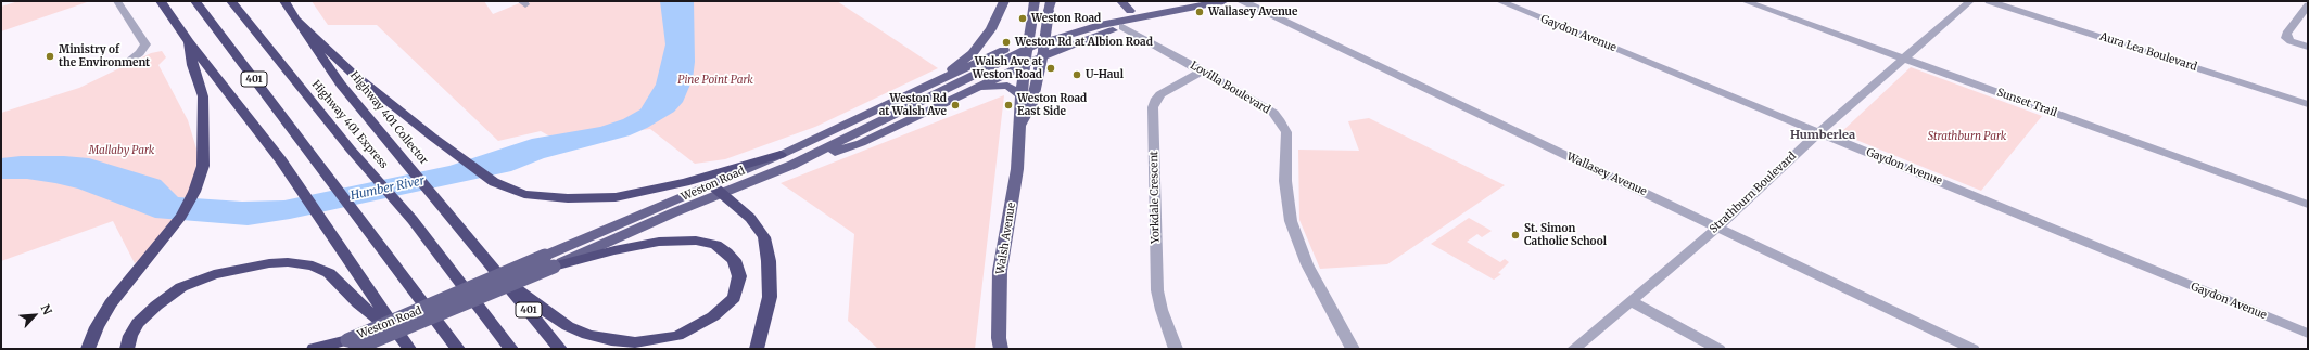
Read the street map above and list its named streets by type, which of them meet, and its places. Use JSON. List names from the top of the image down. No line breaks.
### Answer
{"streets":{"highway":["401","Highway 401 Collector","Highway 401 Express"],"main road":["Weston Road","Walsh Avenue"],"street":["Gaydon Avenue","Aura Lea Boulevard","Lovilla Boulevard","Sunset Trail","Wallasey Avenue","Strathburn Boulevard","Yorkdale Crescent"]},"crossings":[["Gaydon Avenue","Strathburn Boulevard"],["Lovilla Boulevard","Yorkdale Crescent"],["Sunset Trail","Strathburn Boulevard"],["Wallasey Avenue","Strathburn Boulevard"]],"districts":["Humberlea"],"water":["Humber River"],"parks":["Pine Point Park","Strathburn Park","Mallaby Park"],"places":["Wallasey Avenue","Weston Road","Weston Rd at Albion Road","Ministry of the Environment","Walsh Ave at Weston Road","U-Haul","Weston Rd at Walsh Ave","Weston Road East Side","St. Simon Catholic School"],"north":"top right"}
